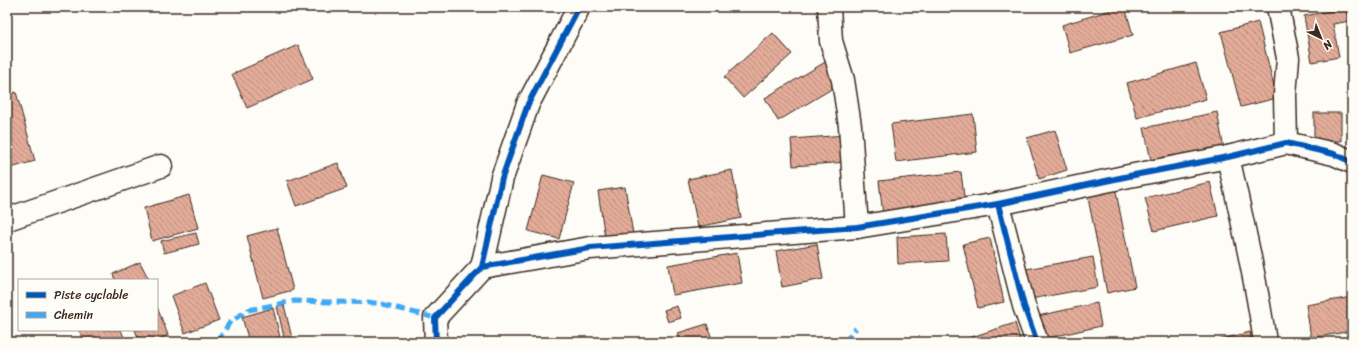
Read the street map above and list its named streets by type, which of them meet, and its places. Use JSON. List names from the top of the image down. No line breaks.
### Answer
{"legend":["Piste cyclable","Chemin"],"north":"bottom right"}
